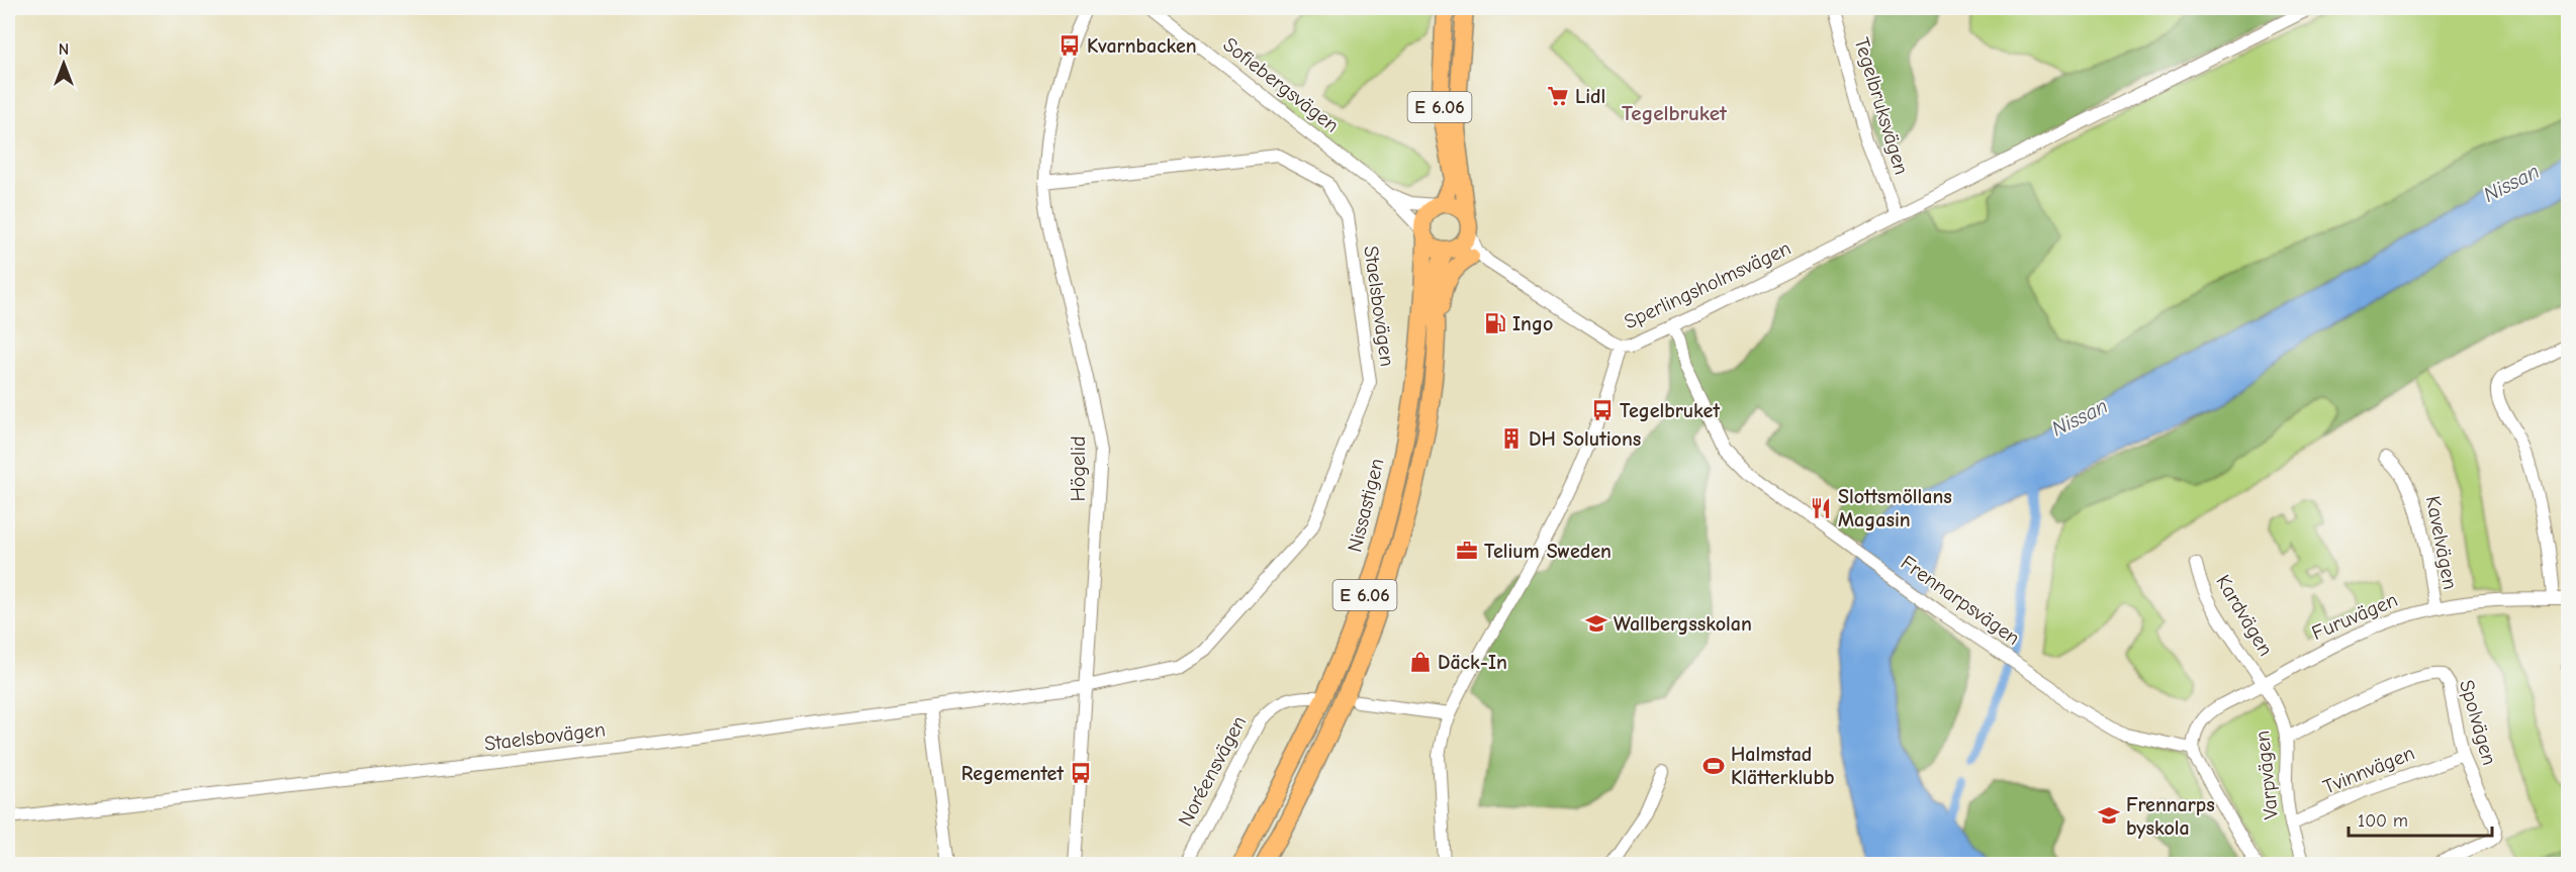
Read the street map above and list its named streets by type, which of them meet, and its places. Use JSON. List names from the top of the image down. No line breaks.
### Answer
{"streets":{"highway":["E 6.06","Nissastigen"],"street":["Sofiebergsvägen","Tegelbruksvägen","Sperlingsholmsvägen","Staelsbovägen","Högelid","Kavelvägen","Frennarpsvägen","Kardvägen","Furuvägen","Spolvägen","Tvinnvägen","Noréensvägen","Varpvägen"]},"crossings":[["Sofiebergsvägen","E 6.06"],["Sofiebergsvägen","Nissastigen"],["Tegelbruksvägen","Sperlingsholmsvägen"],["E 6.06","Nissastigen"],["Sperlingsholmsvägen","Frennarpsvägen"],["Staelsbovägen","Högelid"],["Kavelvägen","Furuvägen"],["Frennarpsvägen","Furuvägen"],["Kardvägen","Furuvägen"],["Kardvägen","Varpvägen"],["Furuvägen","Varpvägen"],["Spolvägen","Tvinnvägen"],["Spolvägen","Varpvägen"],["Tvinnvägen","Varpvägen"]],"districts":["Tegelbruket"],"water":["Nissan"],"places":{"bus stop":["Kvarnbacken","Tegelbruket","Regementet"],"supermarket":["Lidl"],"fuel station":["Ingo"],"building":["DH Solutions"],"restaurant":["Slottsmöllans Magasin"],"office":["Telium Sweden"],"school or university":["Wallbergsskolan","Frennarps byskola"],"shop":["Däck-In"],"sports":["Halmstad Klätterklubb"]},"scale_bar":"100 m","north":"top"}
